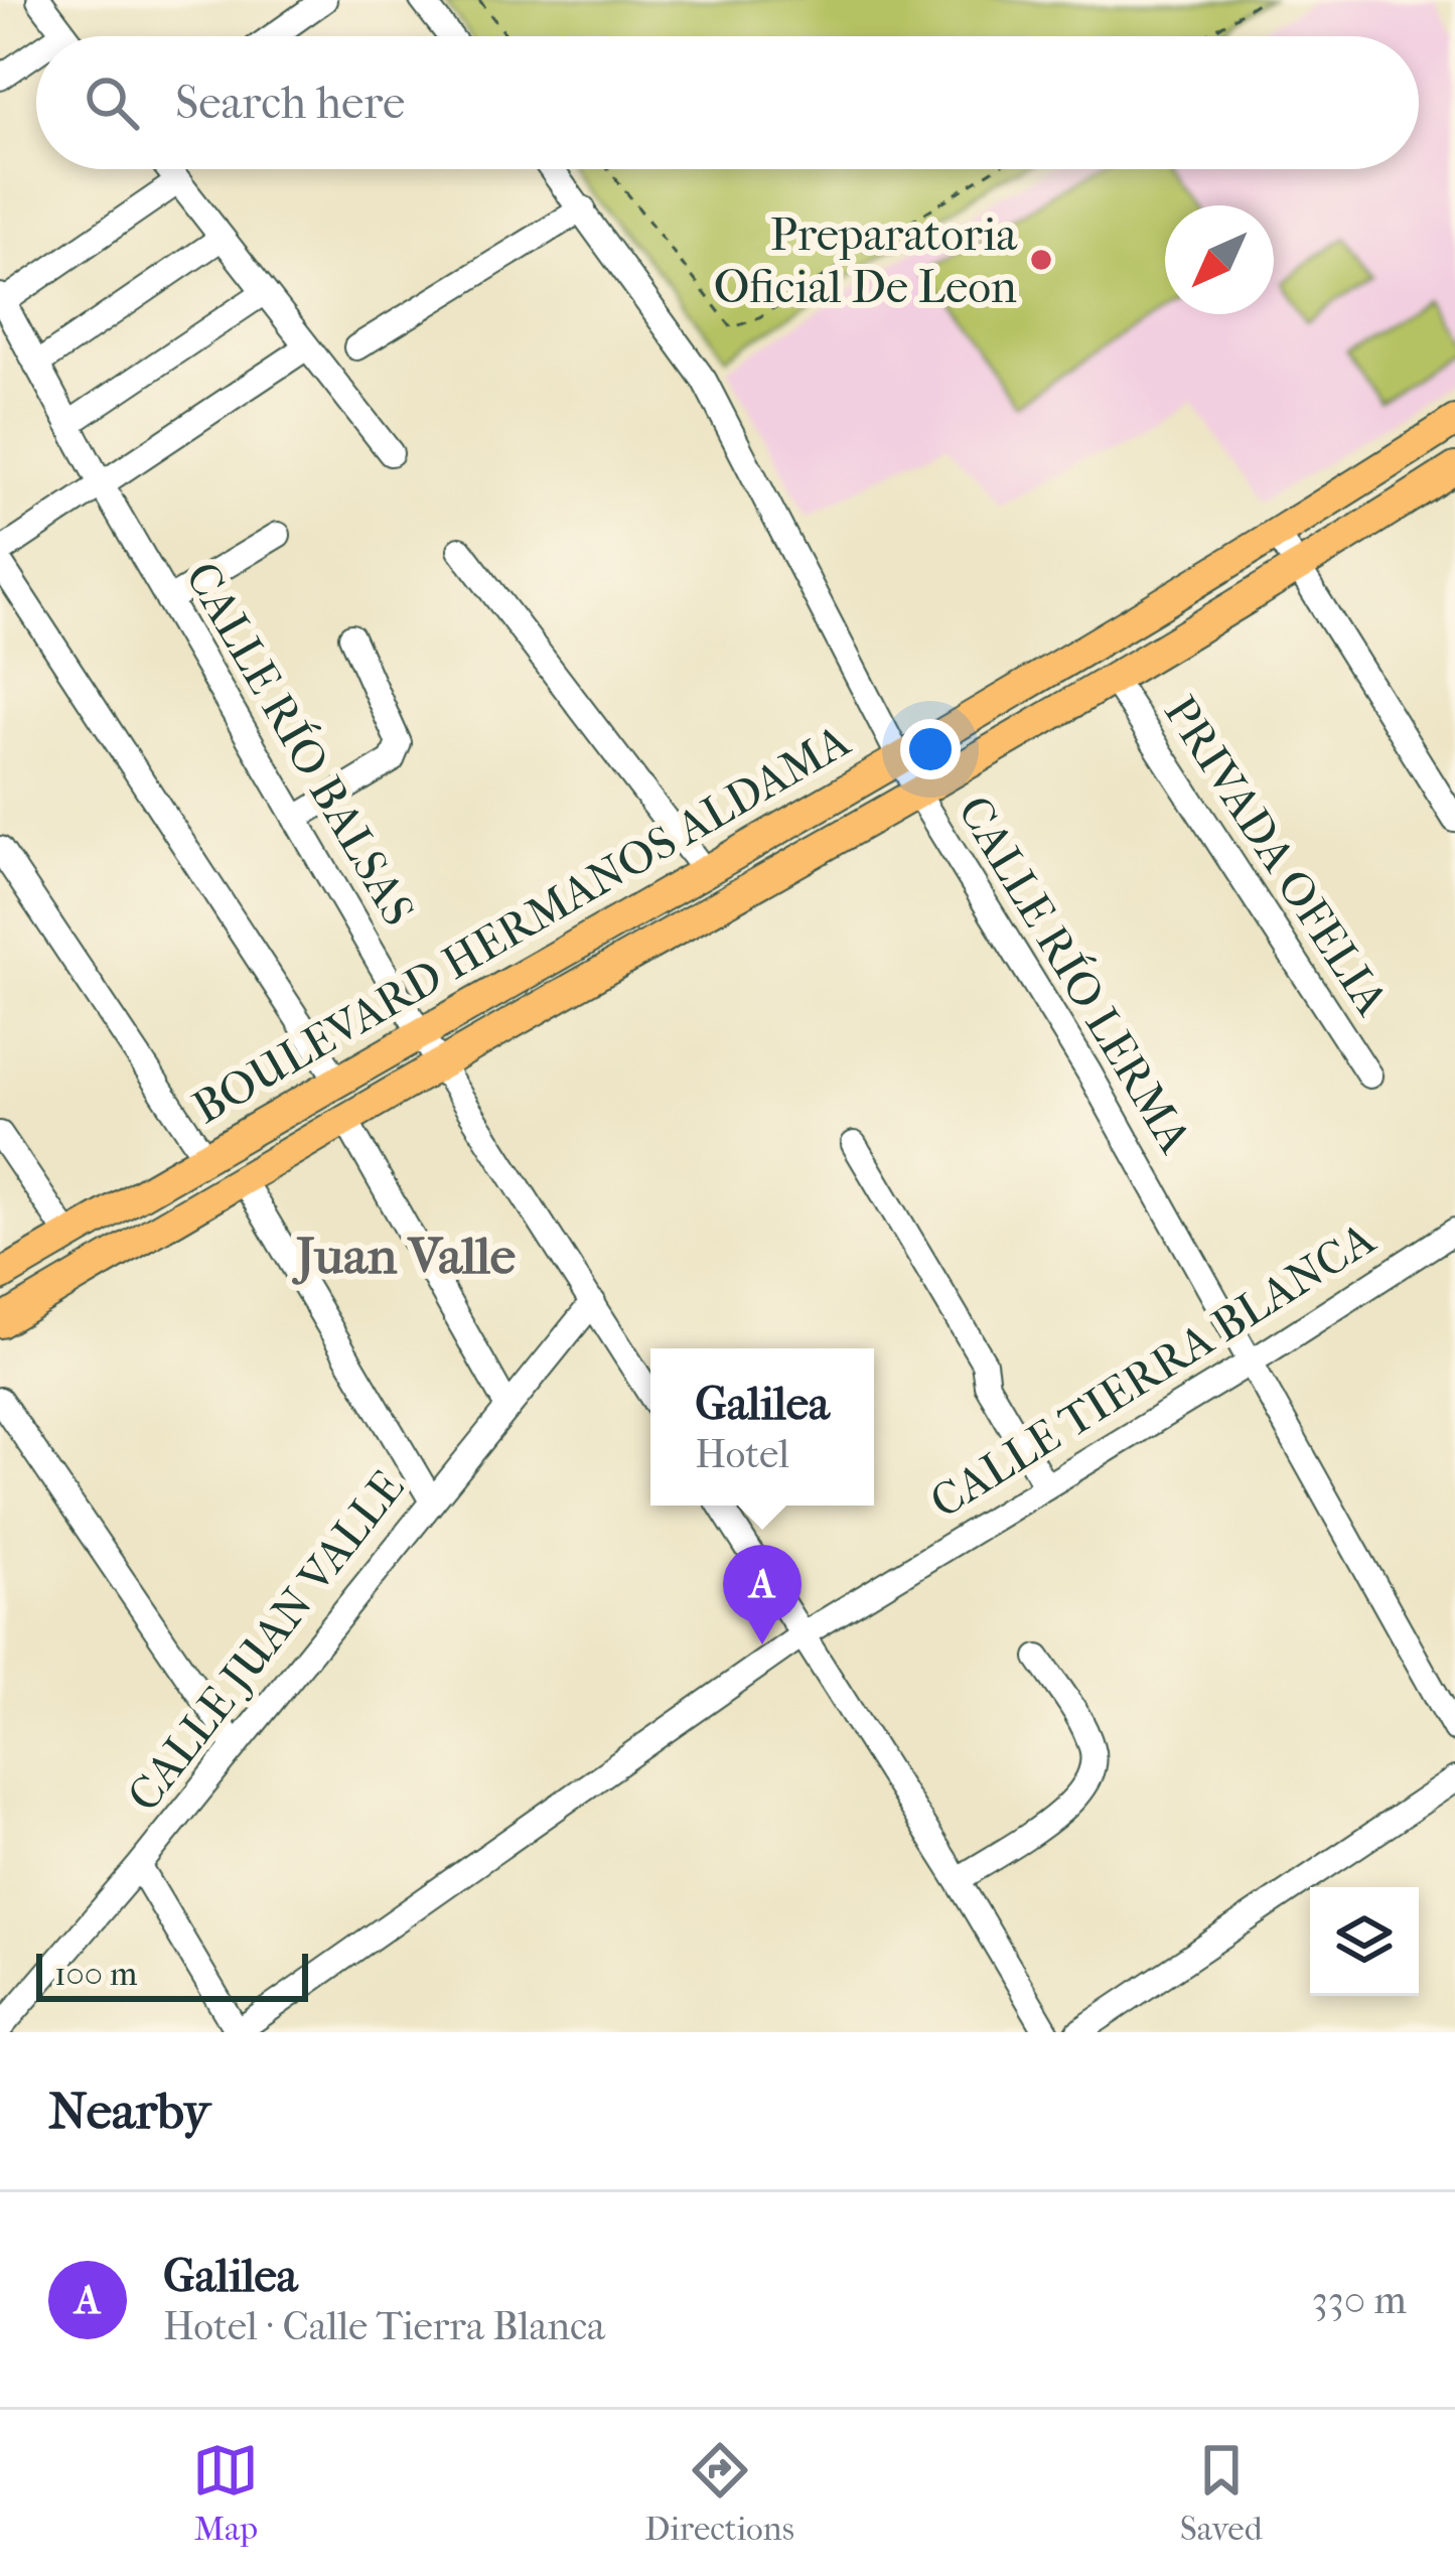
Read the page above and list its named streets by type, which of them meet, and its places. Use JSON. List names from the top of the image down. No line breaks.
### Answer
{"streets":{"main road":["BOULEVARD HERMANOS ALDAMA"],"street":["CALLE RÍO BALSAS","PRIVADA OFELIA","CALLE RÍO LERMA","CALLE TIERRA BLANCA","CALLE JUAN VALLE"]},"crossings":[["CALLE RÍO BALSAS","BOULEVARD HERMANOS ALDAMA"],["CALLE RÍO BALSAS","CALLE JUAN VALLE"],["PRIVADA OFELIA","BOULEVARD HERMANOS ALDAMA"],["BOULEVARD HERMANOS ALDAMA","CALLE RÍO LERMA"],["CALLE RÍO LERMA","CALLE TIERRA BLANCA"]],"districts":["Juan Valle"],"places":["Preparatoria Oficial De Leon"],"scale_bar":"100 m","north":"bottom left","page":{"search":"Search here","popup":["Galilea","Hotel"],"pins":"A","scale":"100 m","heading":"Nearby","list":[{"mark":"A","name":"Galilea","note":"Hotel · Calle Tierra Blanca","value":"330 m"}],"nav":["Map","Directions","Saved"]}}
